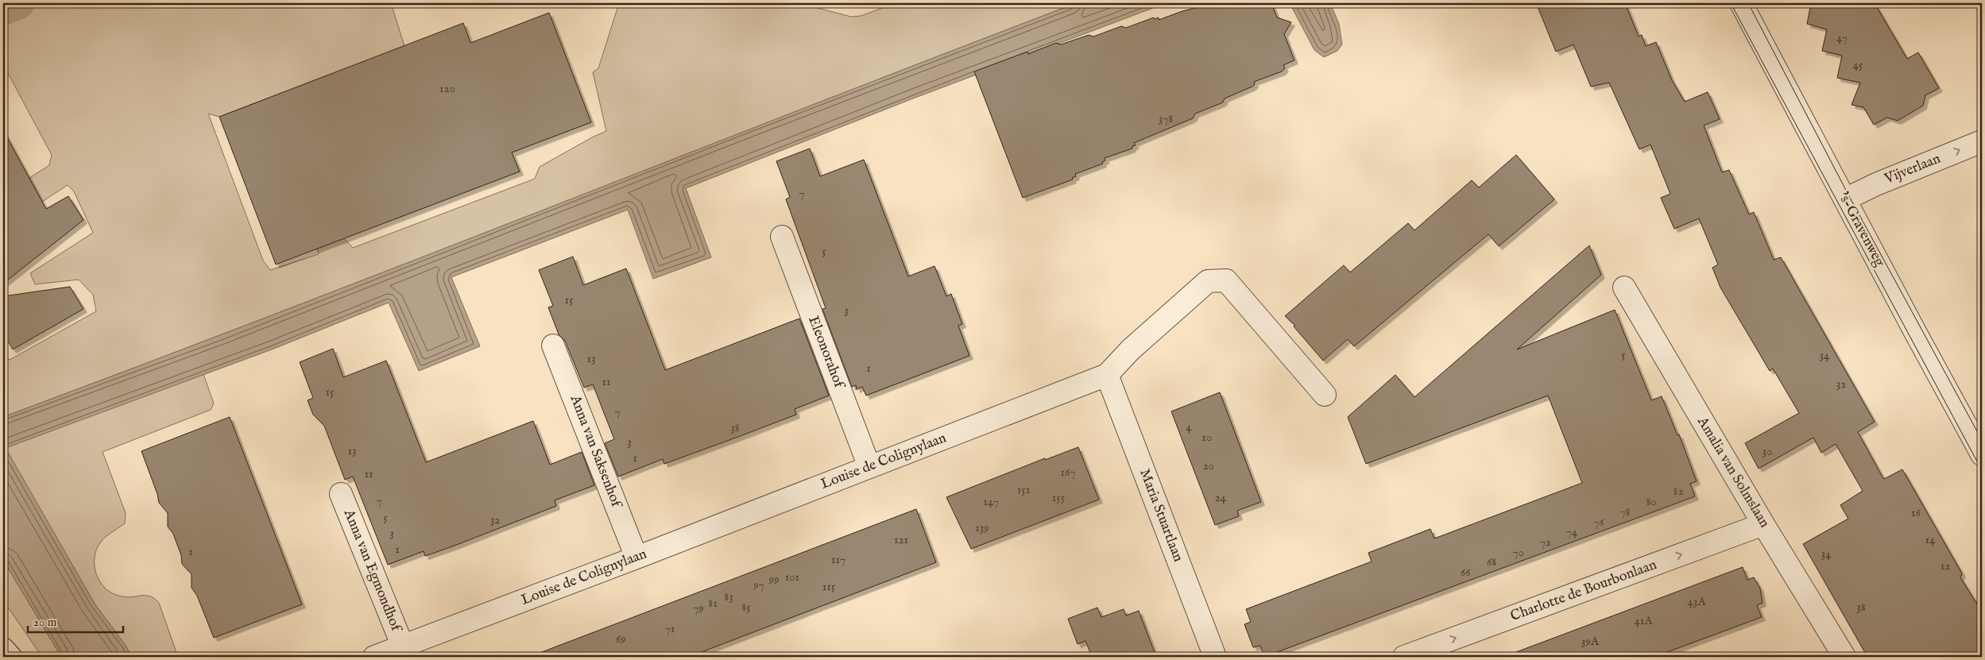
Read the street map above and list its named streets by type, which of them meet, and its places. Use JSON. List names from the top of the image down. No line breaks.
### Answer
{"streets":{"street":["Vijverlaan","'s-Gravenweg","Eleonorahof","Anna van Saksenhof","Louise de Colignylaan","Amalia van Solmslaan","Maria Stuartlaan","Anna van Egmondhof","Charlotte de Bourbonlaan"]},"crossings":[["Vijverlaan","'s-Gravenweg"],["Eleonorahof","Louise de Colignylaan"],["Anna van Saksenhof","Louise de Colignylaan"],["Louise de Colignylaan","Maria Stuartlaan"],["Louise de Colignylaan","Anna van Egmondhof"],["Amalia van Solmslaan","Charlotte de Bourbonlaan"]],"one_way":["Vijverlaan","Charlotte de Bourbonlaan"],"house_numbers":["47","45","120","378","7","5","15","3","5","34","13","1","11","32","15","7","4","38","10","3","13","30","1","20","167","11","151","82","155","24","7","147","80","78","16","5","32","76","139","74","3","121","14","72","1","1","70","34","117","68","12","66","101","99","97","115","83","43A","81","85","38","79","41A","71","69","39A"],"scale_bar":"20 m"}
